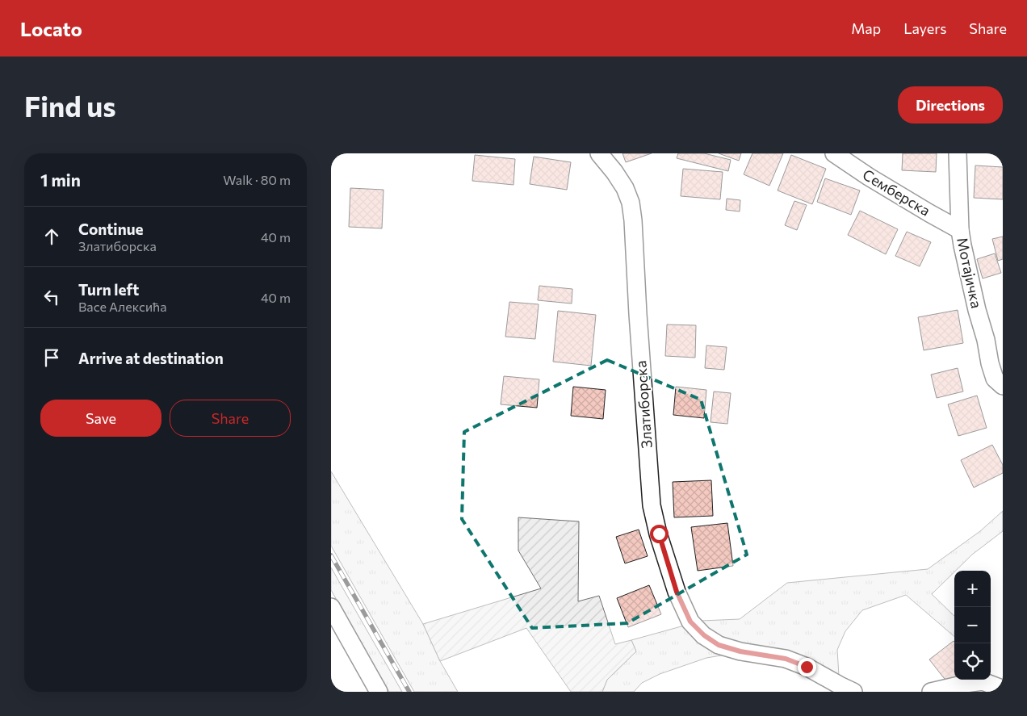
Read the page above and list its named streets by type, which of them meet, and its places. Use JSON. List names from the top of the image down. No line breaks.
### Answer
{"streets":{"street":["Семберска","Мотајичка","Златиборска"]},"crossings":[["Семберска","Мотајичка"]],"page":{"header":"Locato","nav":["Map","Layers","Share"],"buttons":["Directions",["Save","Share"]],"title":"Find us","heading":["1 min","Walk · 80 m"],"list":[["Continue","Златиборска","40 m"],["Turn left","Васе Алексића","40 m"],"Arrive at destination"],"map_buttons":["+","−"]}}
